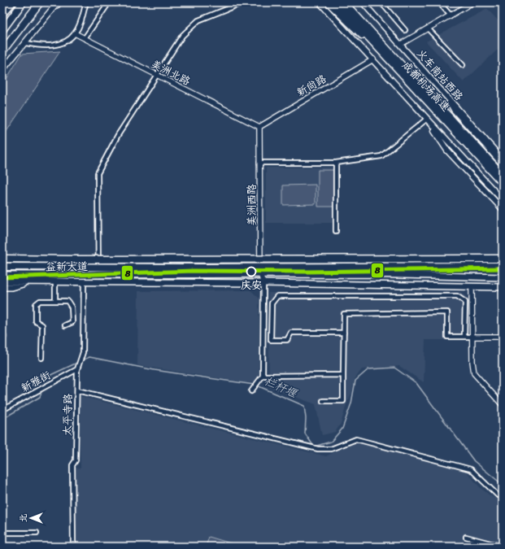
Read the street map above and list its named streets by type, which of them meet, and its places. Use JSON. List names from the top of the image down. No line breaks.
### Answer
{"streets":{"highway":["成都机场高速"],"main road":["火车南站西路","益新大道"],"street":["美洲北路","新尚路","美洲西路","新雅街","太平寺路"]},"crossings":[["美洲北路","新尚路"],["美洲北路","美洲西路"],["新尚路","美洲西路"],["美洲西路","益新大道"],["益新大道","太平寺路"],["新雅街","太平寺路"]],"water":["栏杆堰"],"places":["庆安"],"lines":["transit line 8"],"north":"left"}
